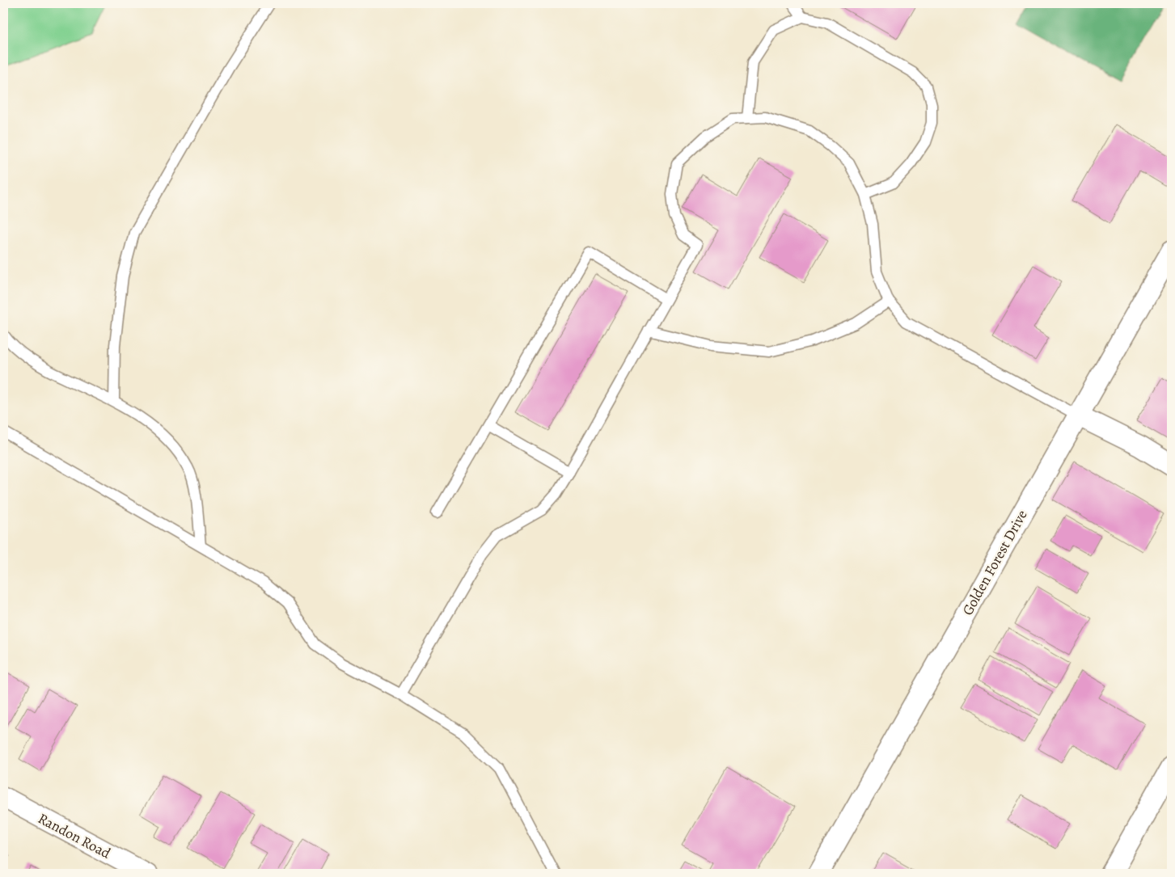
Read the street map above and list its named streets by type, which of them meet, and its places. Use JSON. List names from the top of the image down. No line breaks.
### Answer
{"streets":{"street":["Golden Forest Drive","Randon Road"]}}
